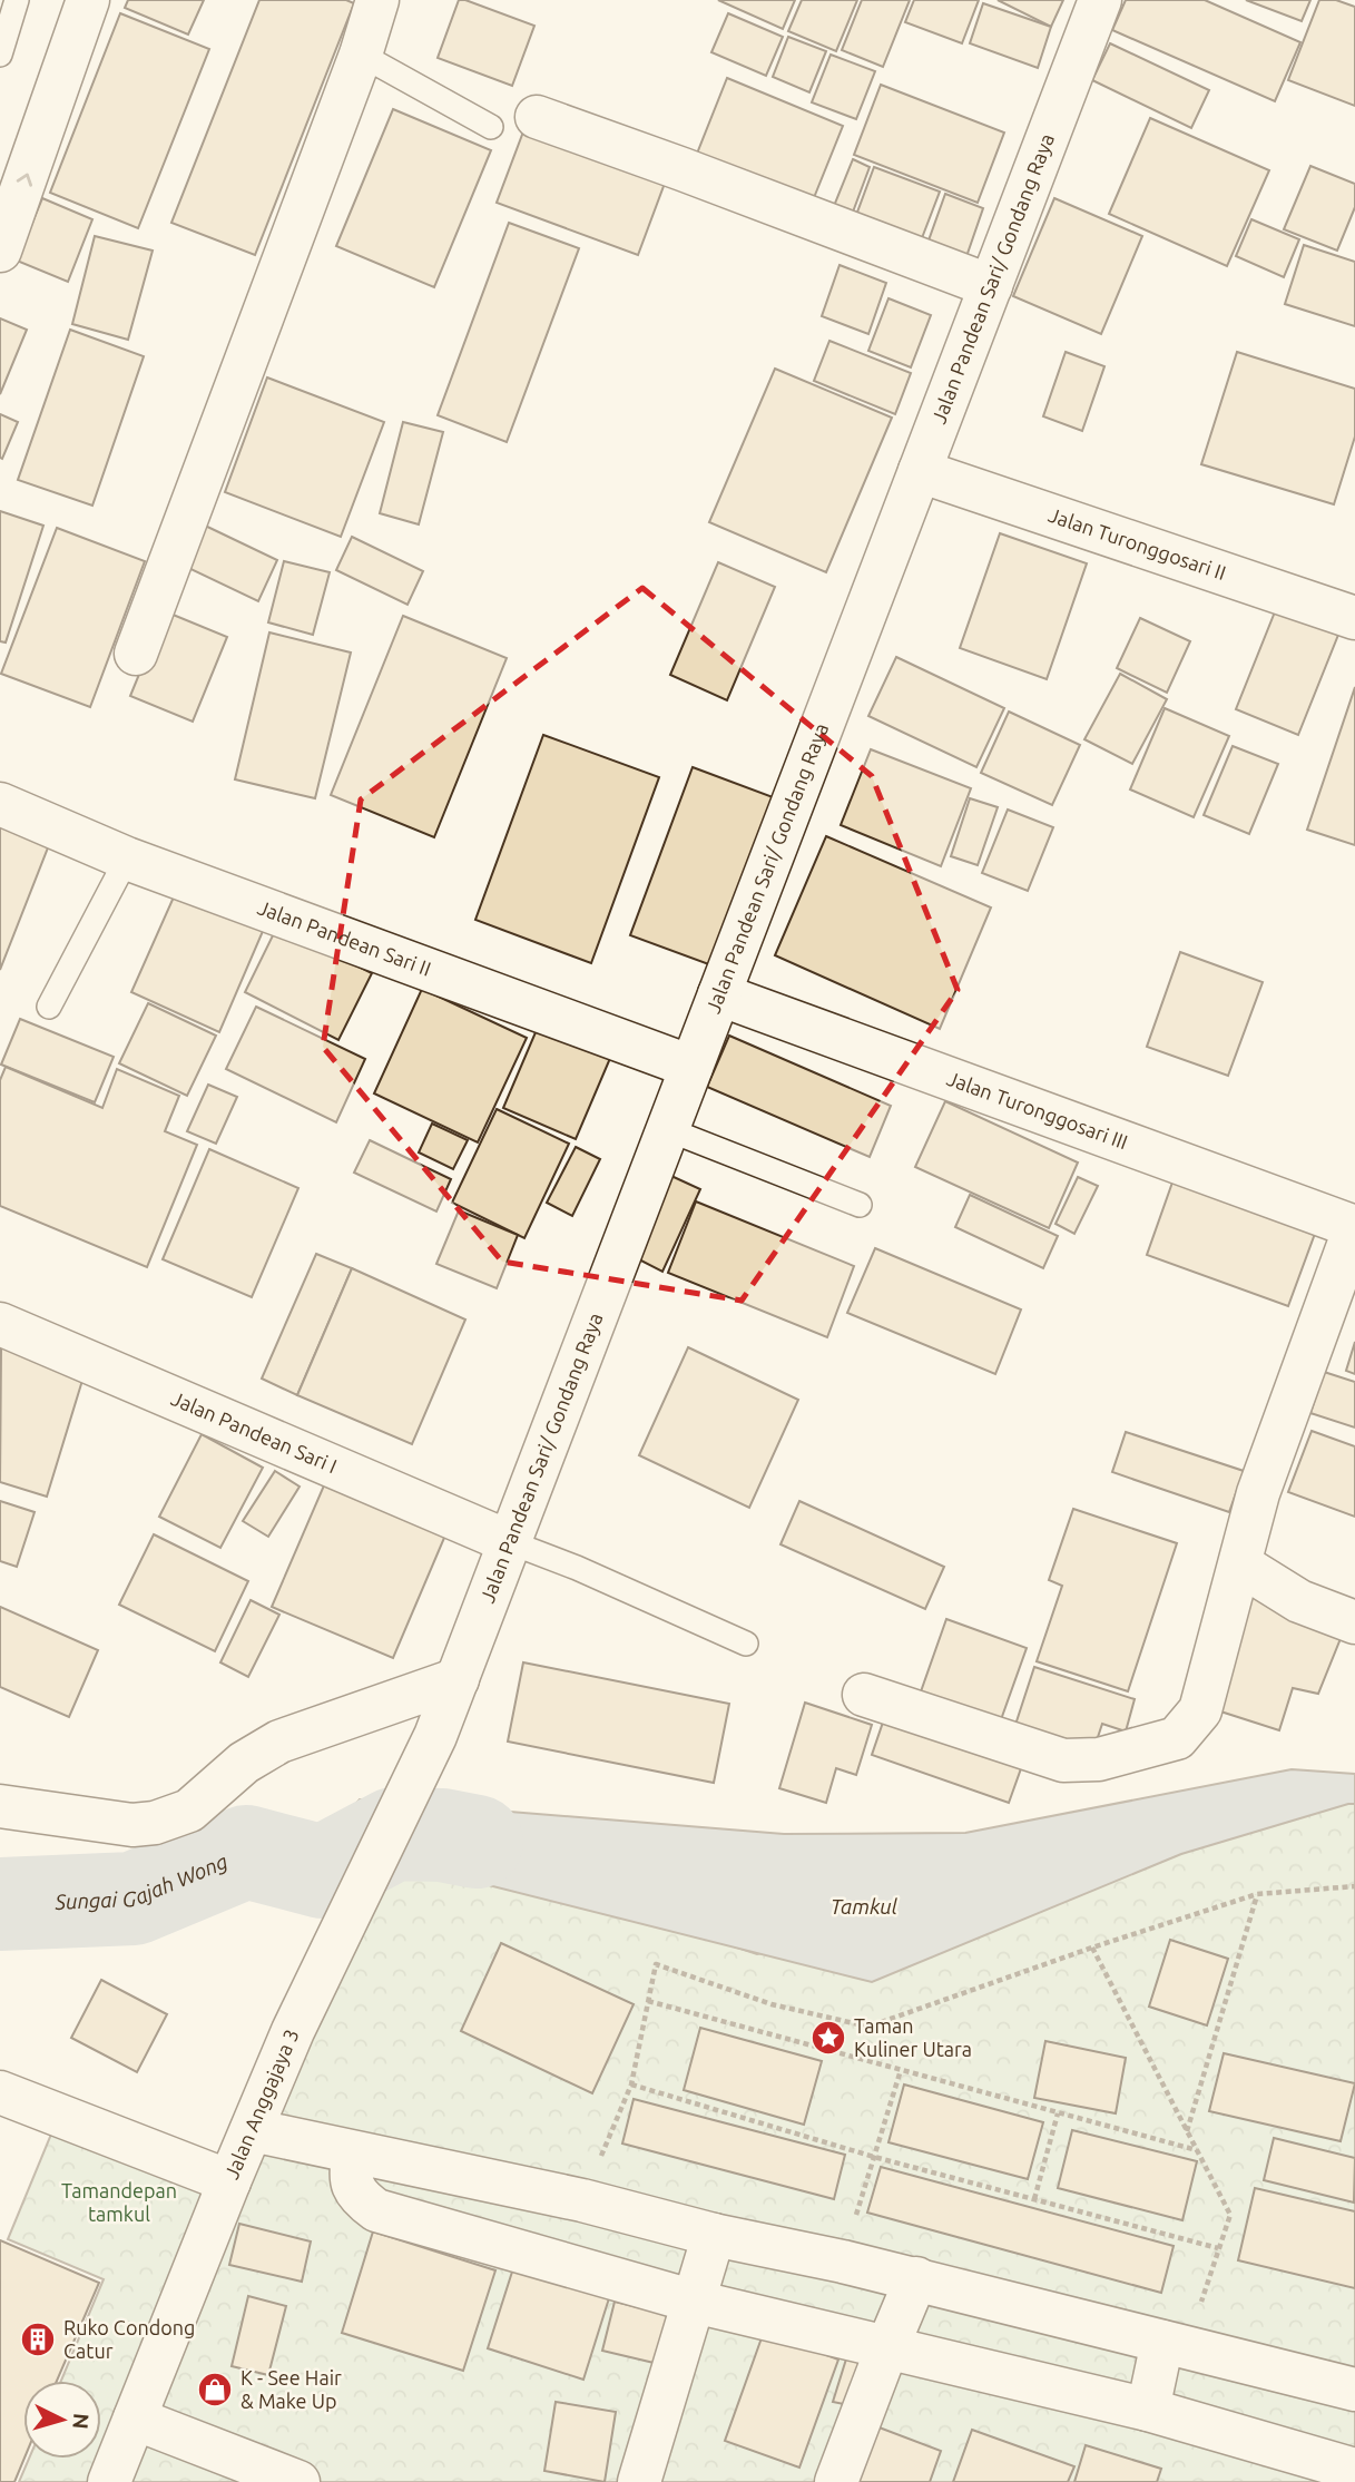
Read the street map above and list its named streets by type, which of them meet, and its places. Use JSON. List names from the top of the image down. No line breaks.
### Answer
{"streets":{"street":["Jalan Pandean Sari/ Gondang Raya","Jalan Turonggosari II","Jalan Pandean Sari II","Jalan Turonggosari III","Jalan Pandean Sari I","Jalan Anggajaya 3"]},"crossings":[["Jalan Pandean Sari/ Gondang Raya","Jalan Turonggosari II"],["Jalan Pandean Sari/ Gondang Raya","Jalan Pandean Sari II"],["Jalan Pandean Sari/ Gondang Raya","Jalan Turonggosari III"],["Jalan Pandean Sari/ Gondang Raya","Jalan Pandean Sari I"],["Jalan Pandean Sari/ Gondang Raya","Jalan Anggajaya 3"]],"water":["Sungai Gajah Wong","Tamkul"],"parks":["Tamandepan tamkul"],"places":{"place":["Taman Kuliner Utara"],"building":["Ruko Condong Catur"],"shop":["K - See Hair & Make Up"]},"north":"right"}
